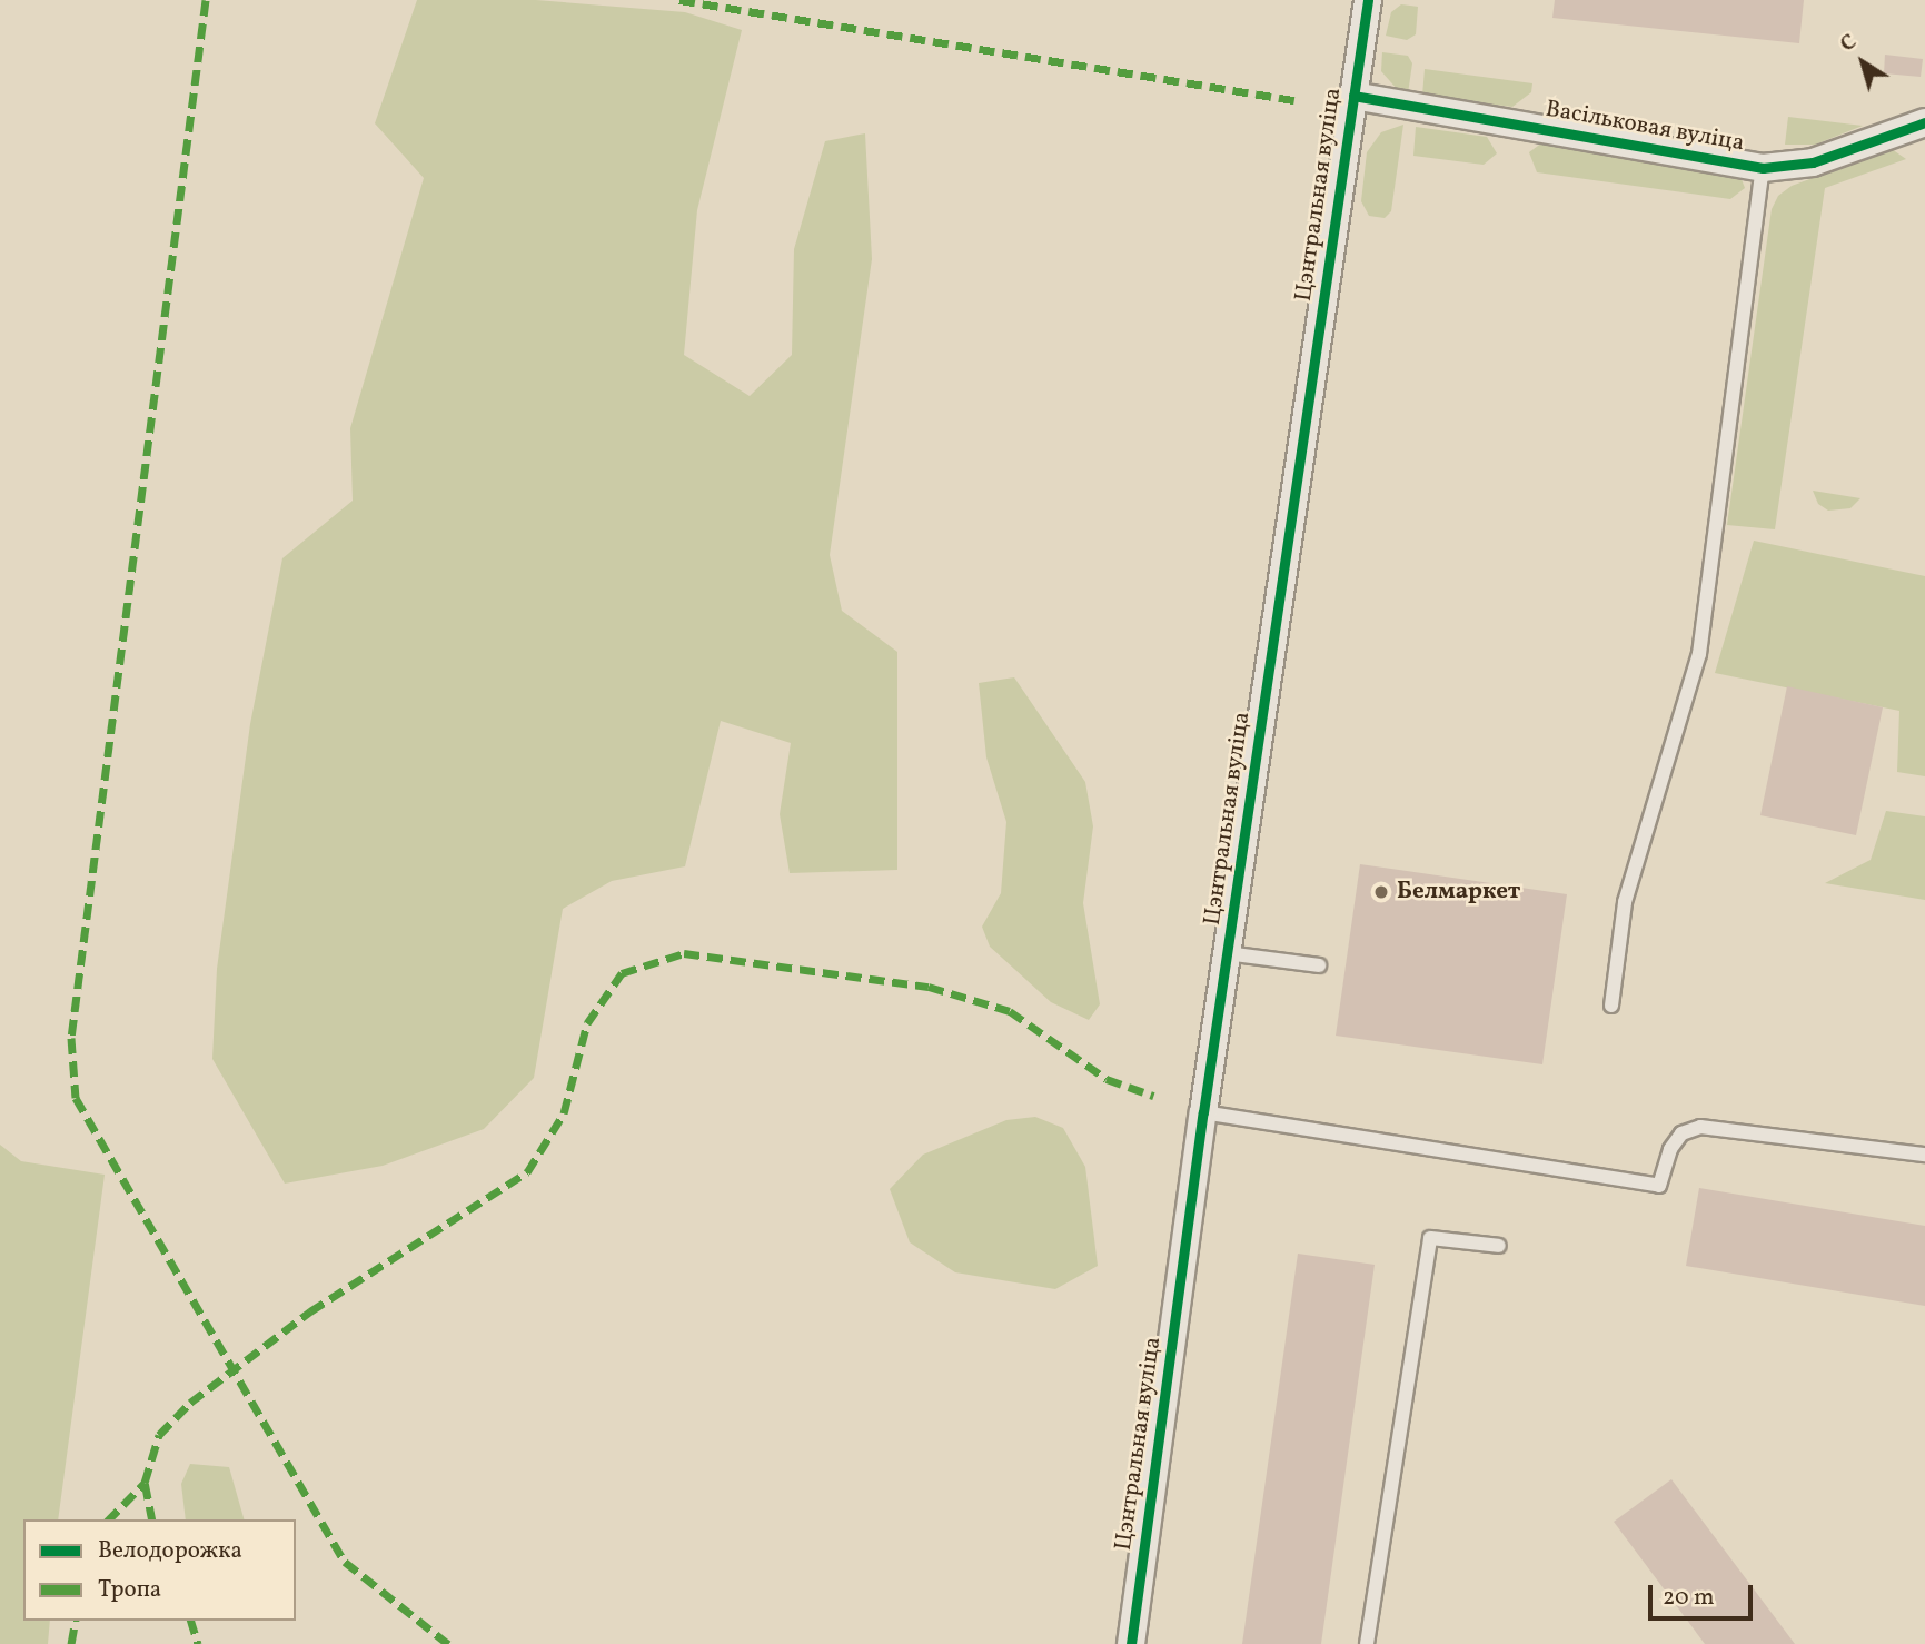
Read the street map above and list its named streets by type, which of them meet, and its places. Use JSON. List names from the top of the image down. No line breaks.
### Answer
{"streets":{"street":["Васільковая вуліца","Цэнтральная вуліца"]},"crossings":[["Васільковая вуліца","Цэнтральная вуліца"]],"places":["Белмаркет"],"legend":["Велодорожка","Тропа"],"scale_bar":"20 m","north":"top left"}
